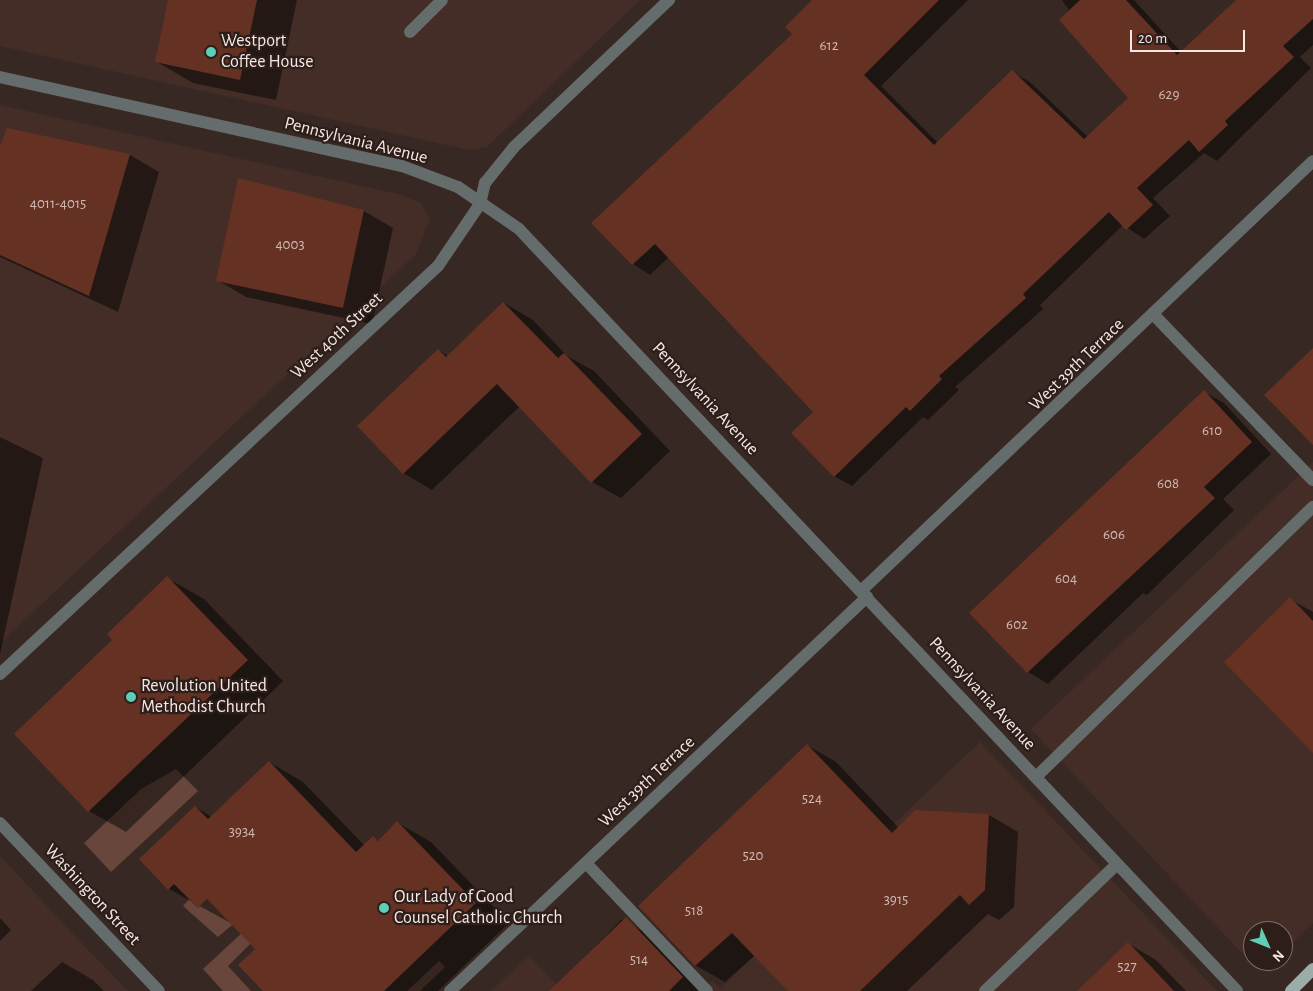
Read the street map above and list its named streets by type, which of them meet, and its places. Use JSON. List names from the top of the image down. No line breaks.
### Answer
{"streets":{"street":["Pennsylvania Avenue","West 40th Street","West 39th Terrace","Washington Street"]},"crossings":[["Pennsylvania Avenue","West 40th Street"],["Pennsylvania Avenue","West 39th Terrace"]],"places":["Westport Coffee House","Revolution United Methodist Church","Our Lady of Good Counsel Catholic Church"],"house_numbers":["612","629","4011-4015","4003","610","608","606","604","602","524","3934","520","3915","518","514","527"],"scale_bar":"20 m","north":"bottom right"}
